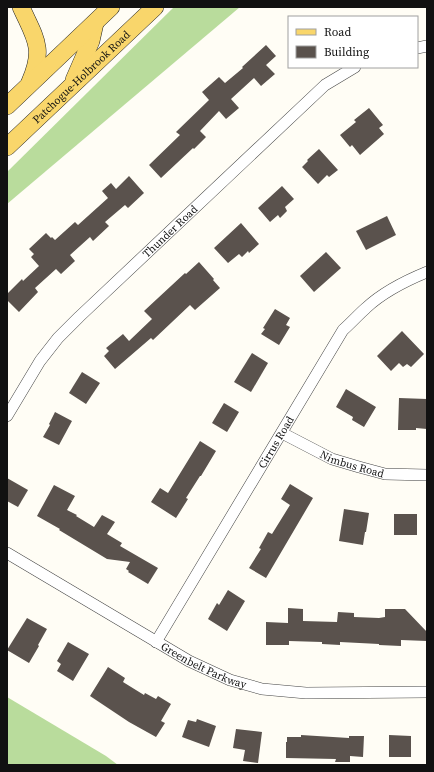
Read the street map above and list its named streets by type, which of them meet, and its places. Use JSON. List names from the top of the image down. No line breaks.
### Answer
{"streets":{"main road":["Patchogue-Holbrook Road"],"street":["Thunder Road","Cirrus Road","Nimbus Road","Greenbelt Parkway"]},"crossings":[["Cirrus Road","Nimbus Road"],["Cirrus Road","Greenbelt Parkway"]],"legend":["Road","Building"]}
